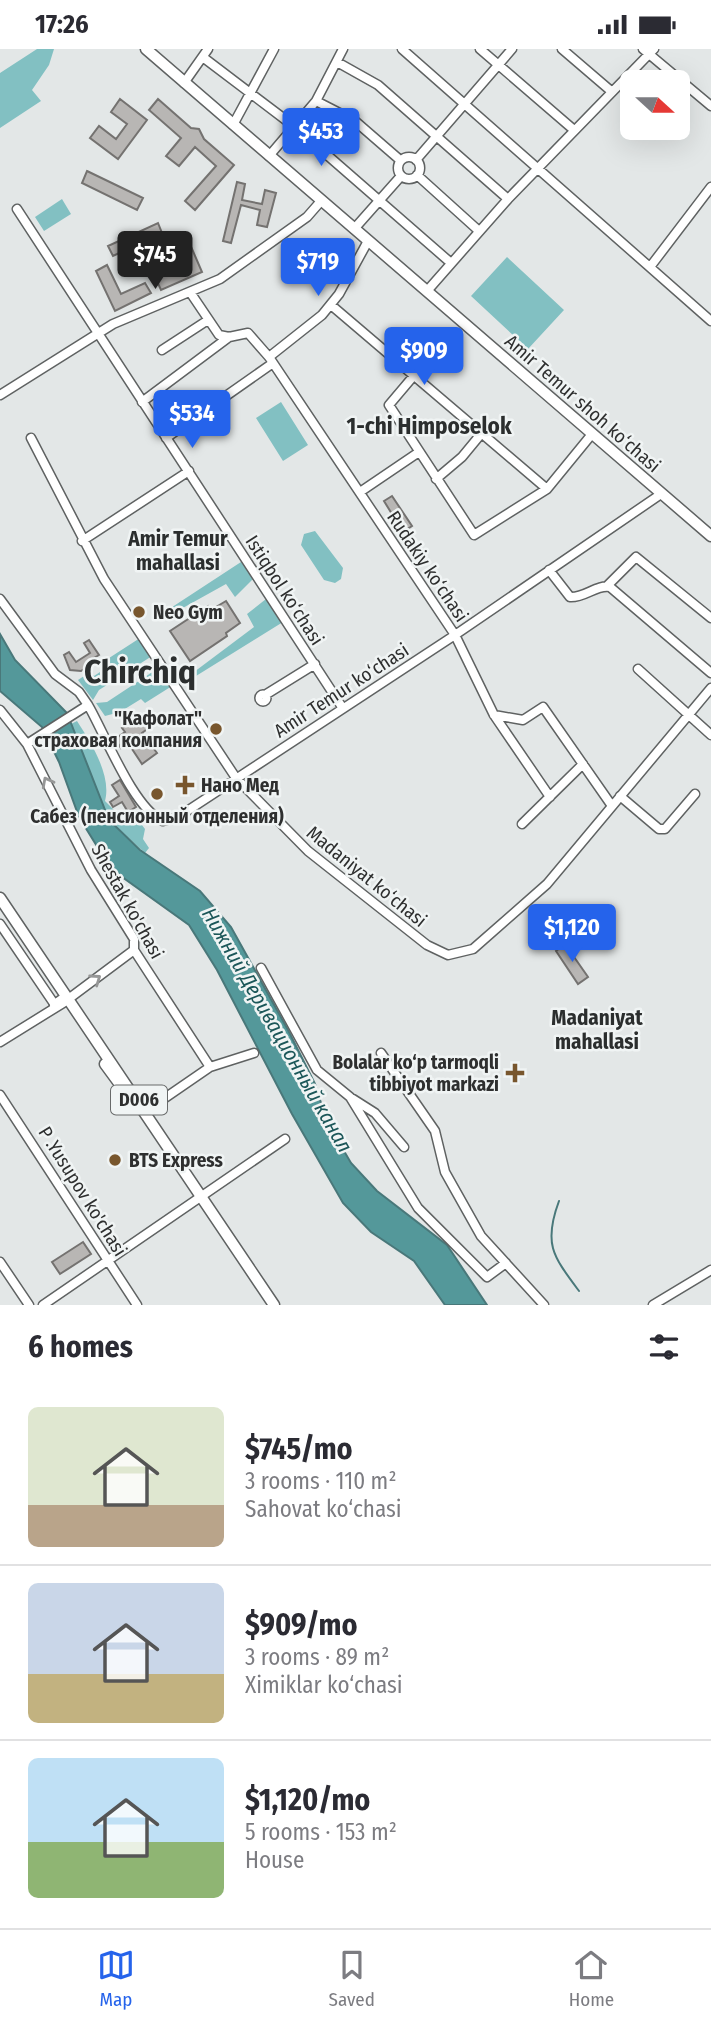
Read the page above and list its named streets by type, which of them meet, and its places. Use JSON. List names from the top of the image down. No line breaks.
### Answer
{"streets":{"main road":["Amir Temur shoh ko‘chasi","D006"],"street":["Rudakiy ko‘chasi","Istiqbol ko‘chasi","Amir Temur ko‘chasi","Madaniyat ko‘chasi","Shestak ko'chasi","P .Yusupov ko'chasi"]},"crossings":[["Amir Temur shoh ko‘chasi","Amir Temur ko‘chasi"],["Rudakiy ko‘chasi","Amir Temur ko‘chasi"],["Istiqbol ko‘chasi","Amir Temur ko‘chasi"],["Amir Temur ko‘chasi","Madaniyat ko‘chasi"]],"one_way":["Shestak ko'chasi"],"districts":["1-chi Himposelok","Amir Temur mahallasi","Chirchiq","Madaniyat mahallasi"],"water":["Нижний Деривационный канал"],"places":{"other":["Neo Gym","\"Кафолат\" страховая компания","Сабез (пенсионный отделения)","BTS Express"],"health":["Нано Мед","Bolalar ko‘p tarmoqli tibbiyot markazi"]},"north":"right","page":{"status":"17:26","price":["$453","$745","$719","$909","$534","$1,120"],"heading":"6 homes","list":[{"name":"$745/mo","note":"3 rooms · 110 m² · Sahovat ko‘chasi"},{"name":"$909/mo","note":"3 rooms · 89 m² · Ximiklar ko‘chasi"},{"name":"$1,120/mo","note":"5 rooms · 153 m² · House"}],"tabs":["Map","Saved","Home"]}}
